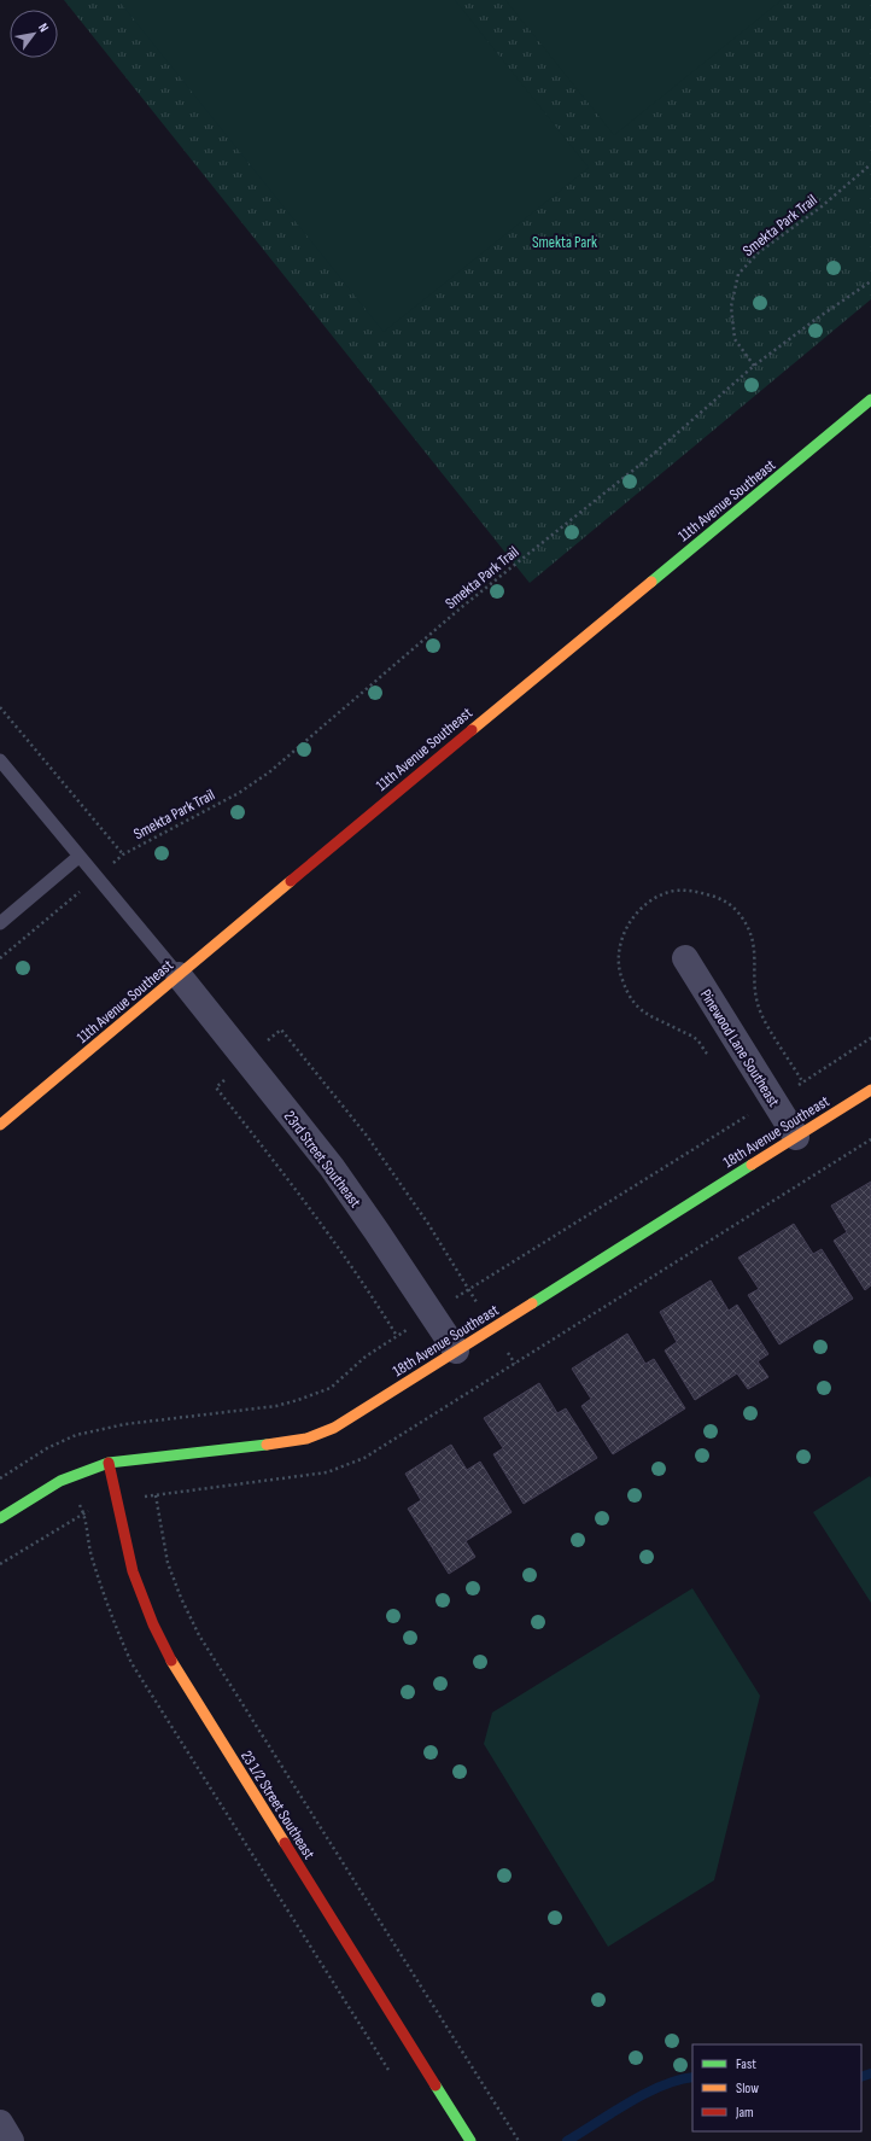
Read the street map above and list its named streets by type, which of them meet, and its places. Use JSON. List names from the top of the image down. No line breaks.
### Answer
{"streets":{"street":["11th Avenue Southeast","Pinewood Lane Southeast","18th Avenue Southeast","23rd Street Southeast","23 1/2 Street Southeast"],"path":["Smekta Park Trail"]},"crossings":[["11th Avenue Southeast","23rd Street Southeast"],["Pinewood Lane Southeast","18th Avenue Southeast"],["18th Avenue Southeast","23rd Street Southeast"],["18th Avenue Southeast","23 1/2 Street Southeast"]],"parks":["Smekta Park"],"legend":["Fast","Slow","Jam"],"north":"top right"}
